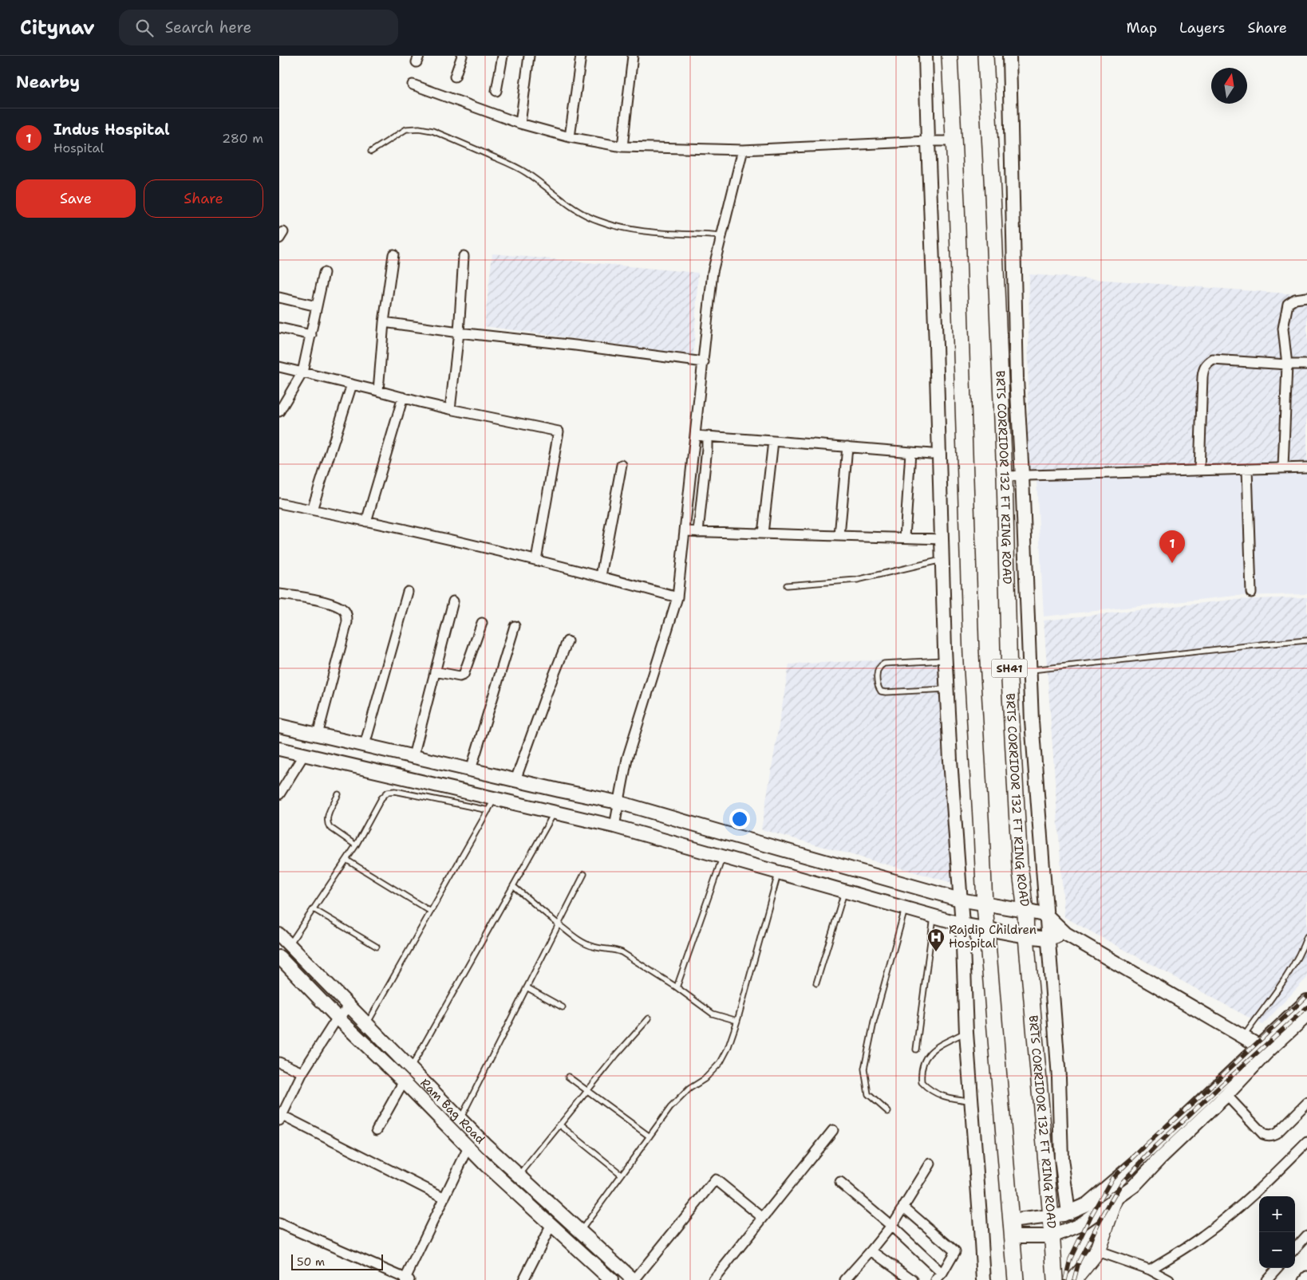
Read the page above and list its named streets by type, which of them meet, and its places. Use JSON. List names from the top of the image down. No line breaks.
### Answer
{"streets":{"main road":["BRTS CORRIDOR 132 FT RING ROAD","SH41"],"street":["Ram Bag Road"]},"places":{"hospital":["Rajdip Children Hospital"]},"scale_bar":"50 m","north":"top","page":{"header":"Citynav","search":"Search here","nav":["Map","Layers","Share"],"heading":"Nearby","list":[{"mark":"1","name":"Indus Hospital","note":"Hospital","value":"280 m"}],"buttons":["Save","Share"],"pins":"1","map_buttons":["+","−"],"scale":"50 m"}}
